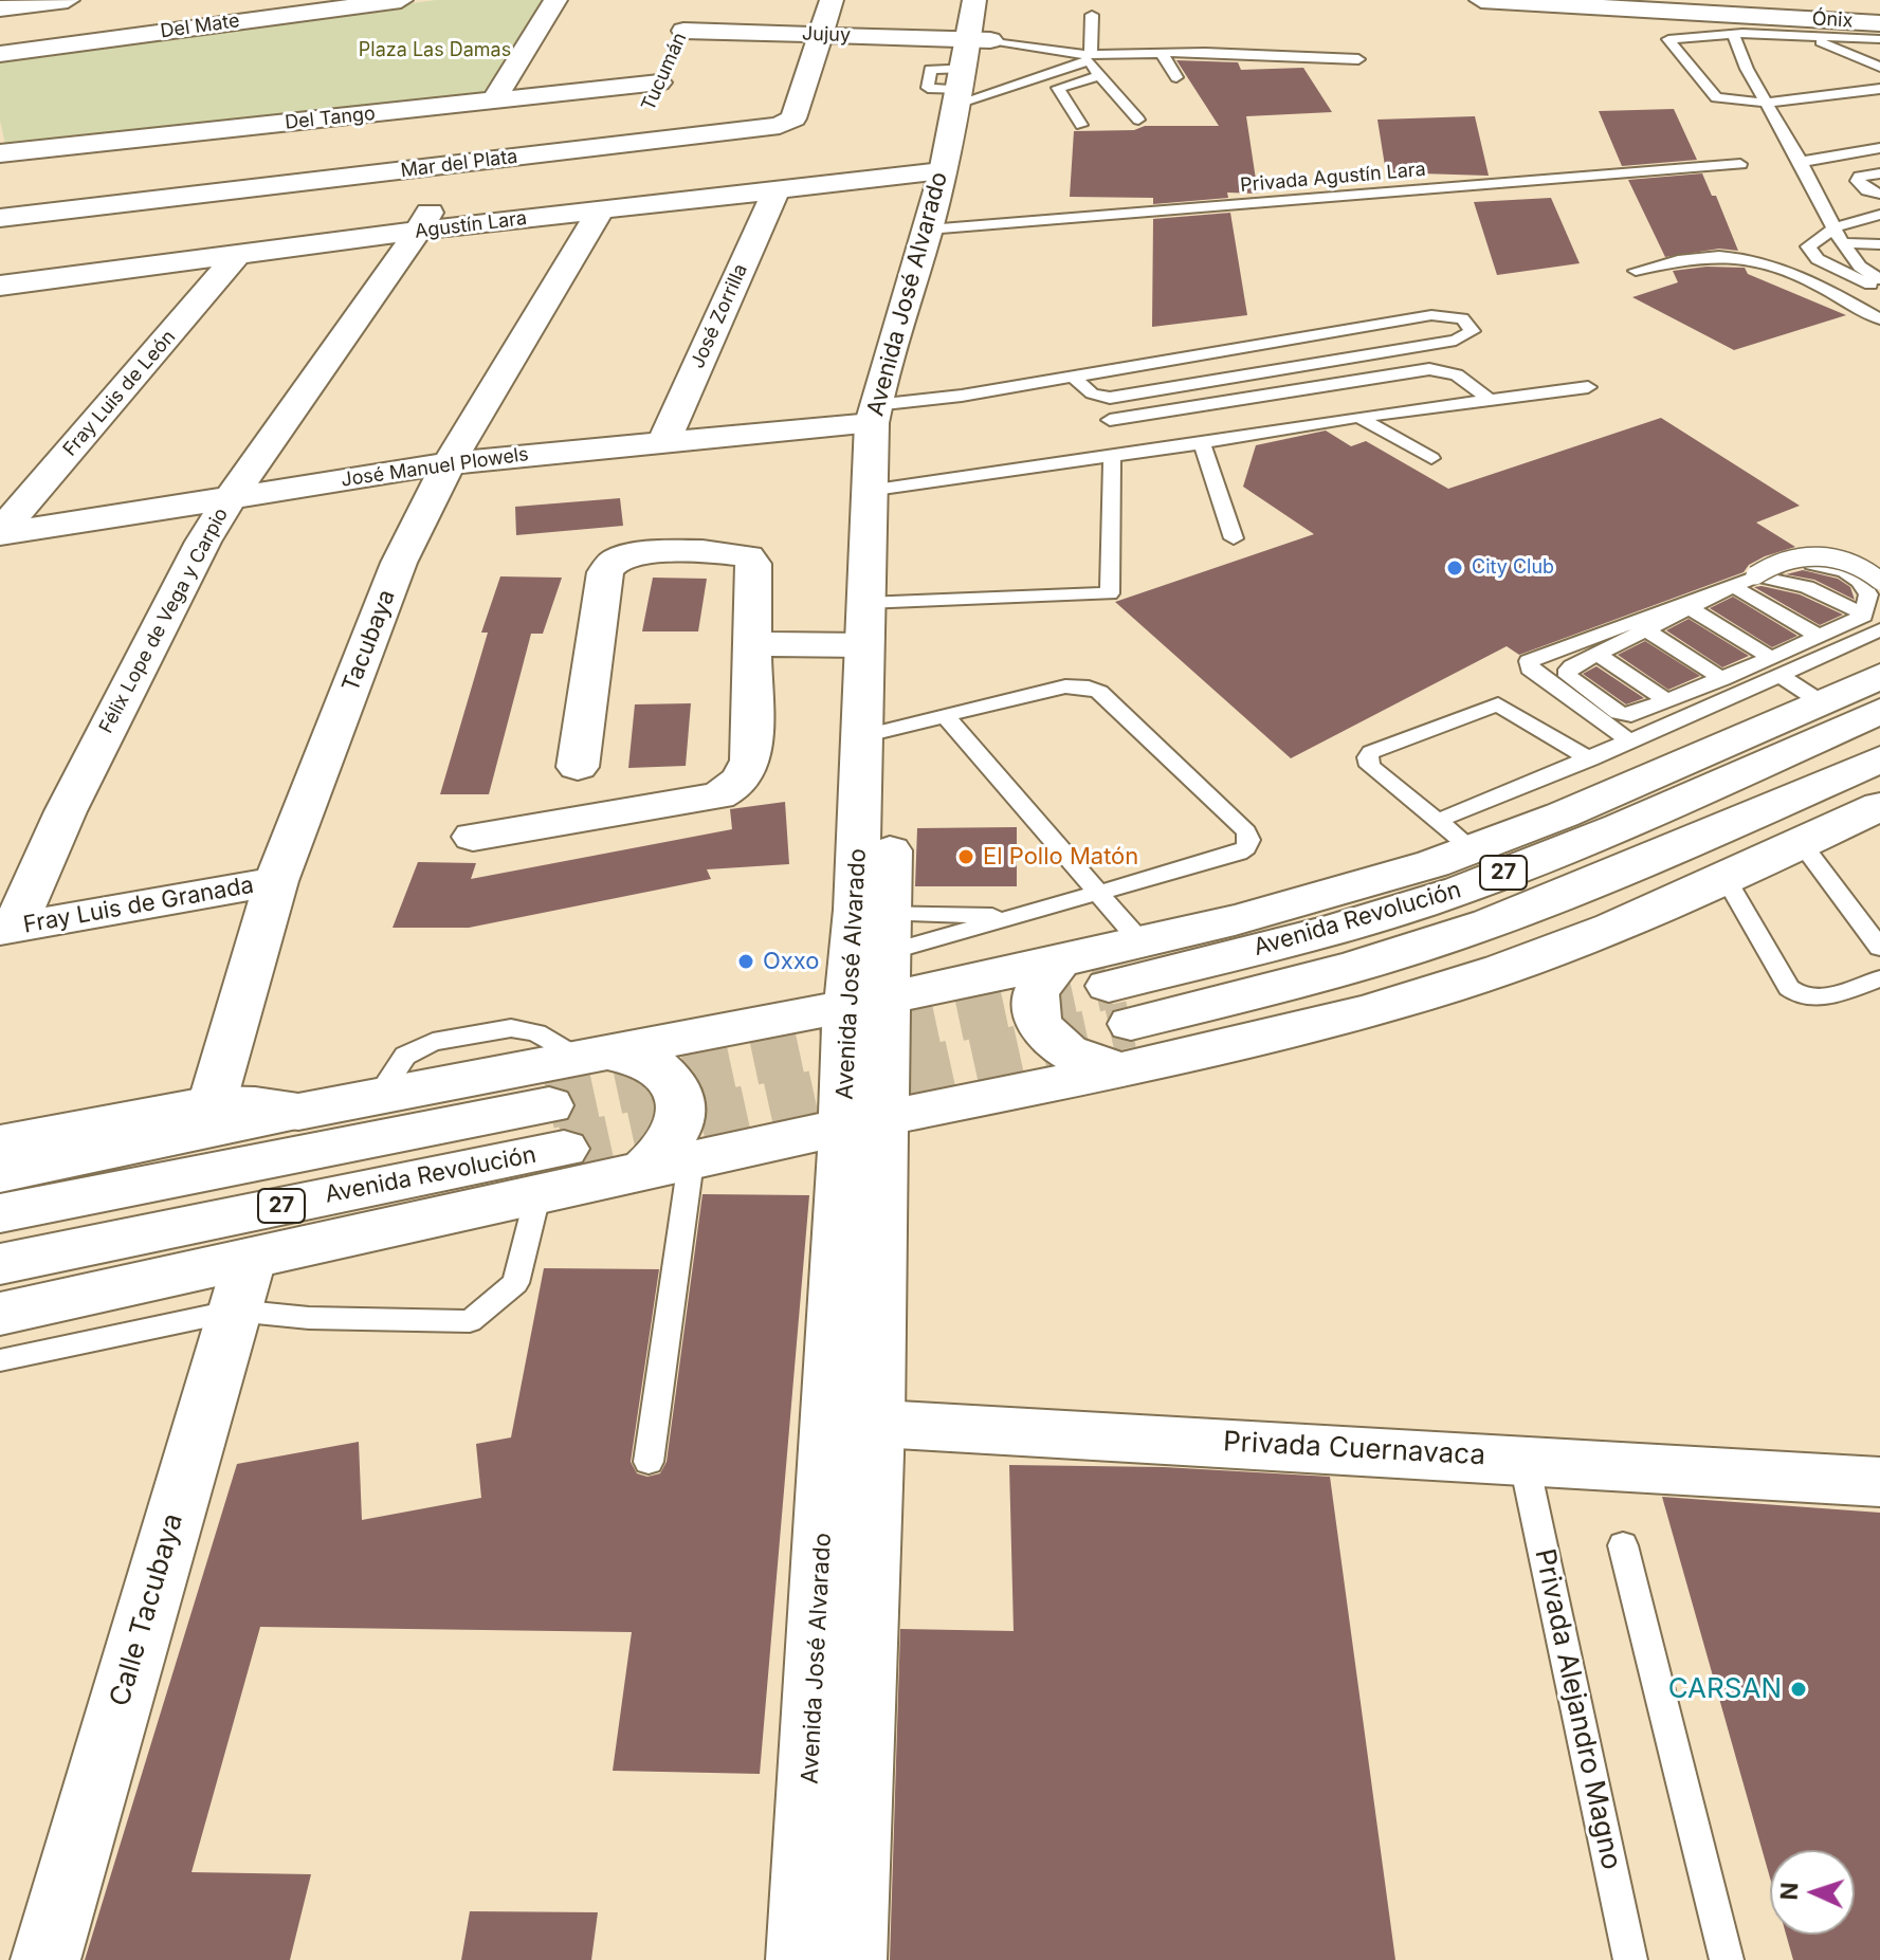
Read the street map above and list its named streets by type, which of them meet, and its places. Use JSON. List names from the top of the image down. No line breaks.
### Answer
{"streets":{"street":["Ónix","Del Mate","Jujuy","Tucumán","Del Tango","Mar del Plata","Agustín Lara","Avenida José Alvarado","José Zorrilla","Fray Luis de León","José Manuel Plowels","Félix Lope de Vega y Carpio","Tacubaya","27","Fray Luis de Granada","Avenida Revolución","Privada Cuernavaca","Calle Tacubaya"],"lane":["Privada Agustín Lara","Privada Alejandro Magno"]},"crossings":[["Jujuy","Tucumán"],["Jujuy","Mar del Plata"],["Jujuy","Avenida José Alvarado"],["Tucumán","Del Tango"],["Tucumán","Mar del Plata"],["Mar del Plata","Félix Lope de Vega y Carpio"],["Privada Agustín Lara","Avenida José Alvarado"],["Agustín Lara","Avenida José Alvarado"],["Agustín Lara","José Zorrilla"],["Agustín Lara","Fray Luis de León"],["Agustín Lara","Félix Lope de Vega y Carpio"],["Agustín Lara","Tacubaya"],["Avenida José Alvarado","José Manuel Plowels"],["Avenida José Alvarado","Privada Cuernavaca"],["José Zorrilla","José Manuel Plowels"],["Fray Luis de León","José Manuel Plowels"],["José Manuel Plowels","Félix Lope de Vega y Carpio"],["José Manuel Plowels","Tacubaya"],["Félix Lope de Vega y Carpio","Fray Luis de Granada"],["Tacubaya","Fray Luis de Granada"],["Privada Cuernavaca","Privada Alejandro Magno"]],"parks":["Plaza Las Damas"],"places":["City Club","El Pollo Matón","Oxxo","CARSAN"],"north":"left"}
